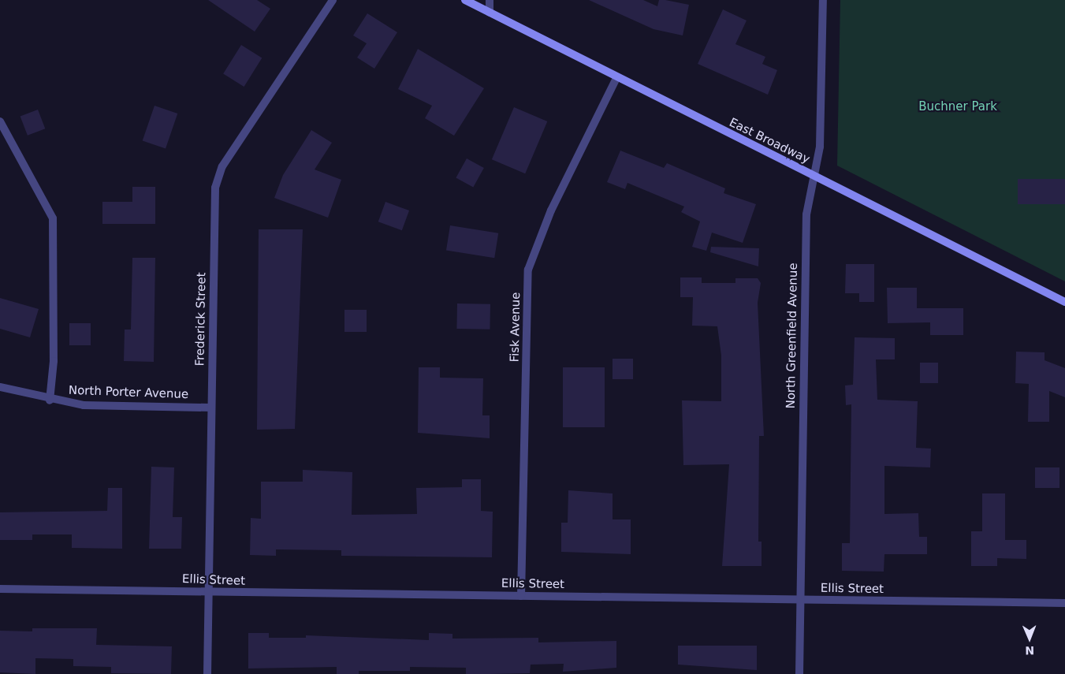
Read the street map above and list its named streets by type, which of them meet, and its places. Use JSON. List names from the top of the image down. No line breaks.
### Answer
{"streets":{"main road":["East Broadway"],"street":["Frederick Street","Fisk Avenue","North Greenfield Avenue","North Porter Avenue","Ellis Street"]},"crossings":[["East Broadway","Fisk Avenue"],["East Broadway","North Greenfield Avenue"],["Frederick Street","North Porter Avenue"],["Frederick Street","Ellis Street"],["Fisk Avenue","Ellis Street"],["North Greenfield Avenue","Ellis Street"]],"parks":["Buchner Park"],"north":"bottom"}
